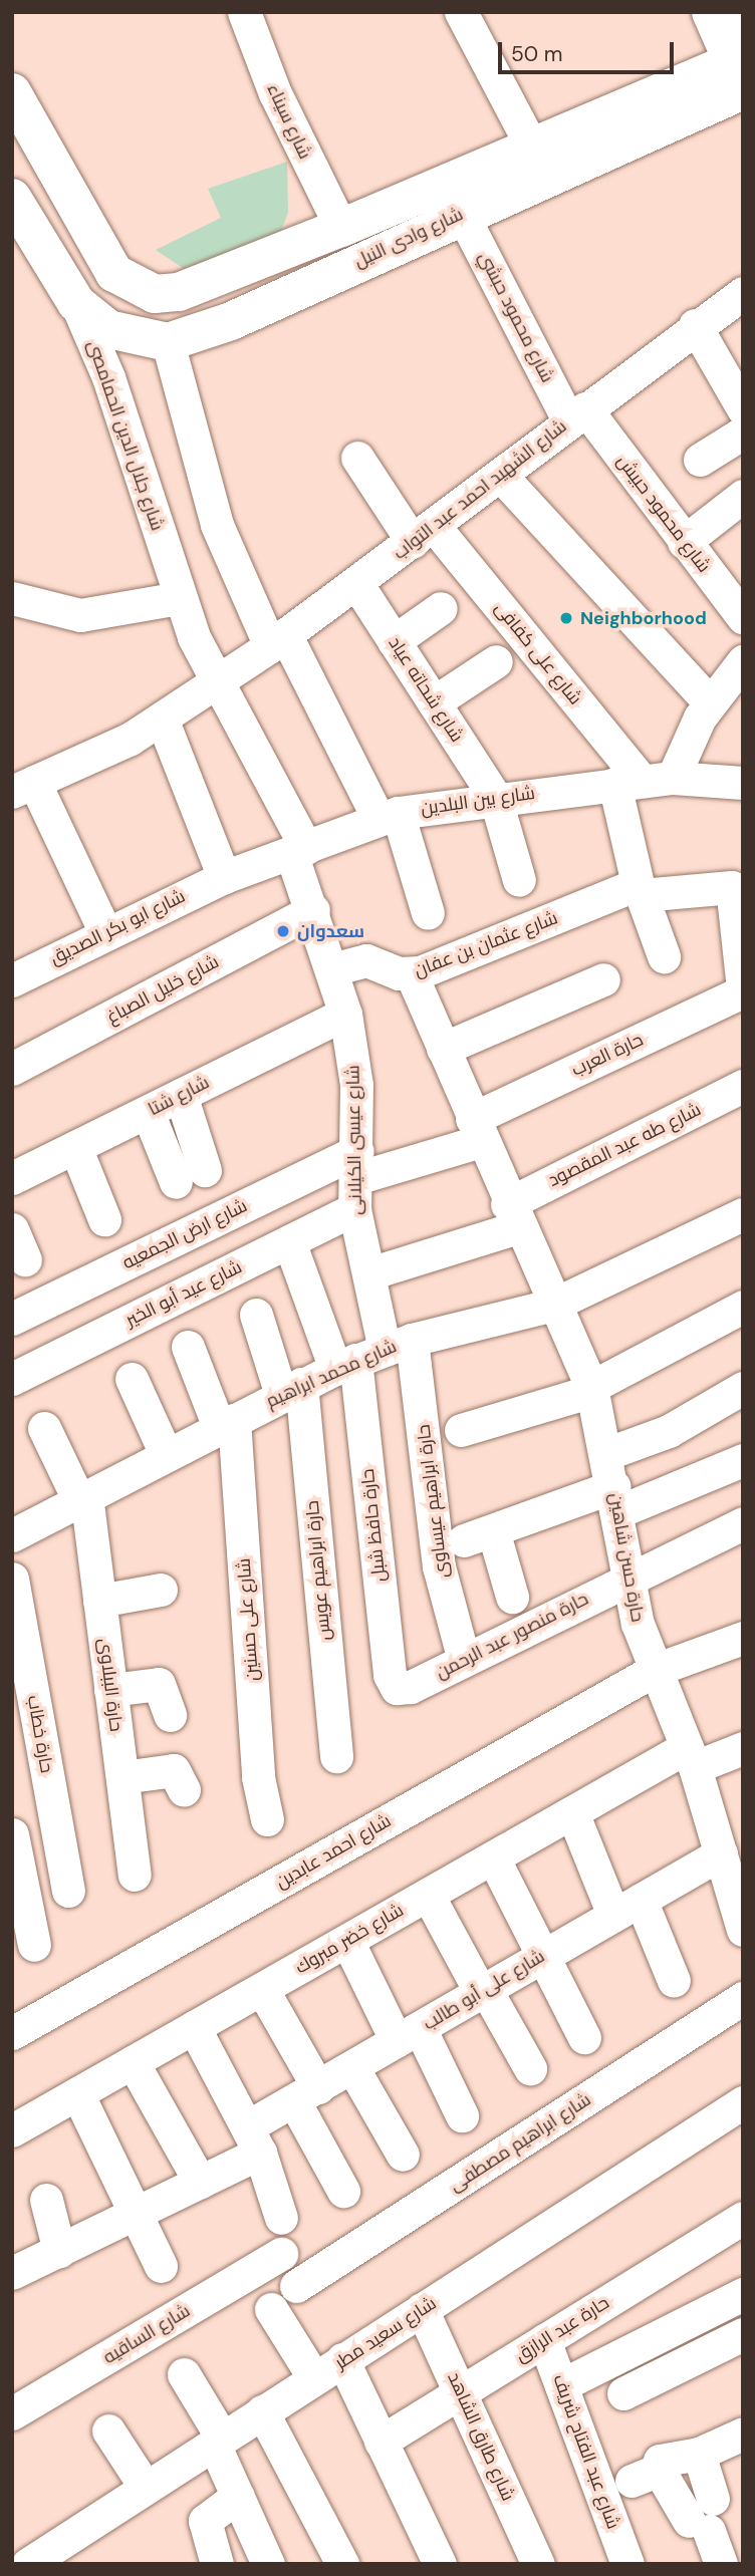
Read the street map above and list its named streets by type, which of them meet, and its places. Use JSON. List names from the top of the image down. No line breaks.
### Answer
{"streets":{"main road":["شارع وادى النيل","شارع جلال الدين الحمامصى"],"street":["شارع سيناء","شارع محمود حبشي","شارع الشهيد احمد عبد التواب","شارع محمود حبيش","شارع على كفافى","شارع شحاته عياد","شارع بين البلدين","شارع ابو بكر الصديق","شارع عثمان بن عفان","شارع خليل الصباغ","حارة العرب","شارع شتا","شارع عيسى الكيلانى","شارع طه عبد المقصود","شارع ارض الجمعيه","شارع عيد أبو الخير","شارع محمد ابراهيم","حارة ابراهيم عيساوى","حارة حافظ شبل","حارة حسن شاهين","حارة ابراهيم عويس","شارع على حسنين","حارة منصور عبد الرحمن","حارة الببلاوى","حارة خطاب","شارع احمد عابدين","شارع خضر مبروك","شارع على أبو طالب","شارع ابراهيم مصطفى","حارة عبد الرازق","شارع سعيد مطر","شارع الساقيه","شارع طارق الشاهد","شارع عبد الفتاح شريف"]},"crossings":[["شارع سيناء","شارع وادى النيل"],["شارع وادى النيل","شارع محمود حبشي"],["شارع محمود حبشي","شارع الشهيد احمد عبد التواب"],["شارع محمود حبشي","شارع محمود حبيش"],["شارع جلال الدين الحمامصى","شارع الشهيد احمد عبد التواب"],["شارع جلال الدين الحمامصى","شارع بين البلدين"],["شارع جلال الدين الحمامصى","شارع عيسى الكيلانى"],["شارع الشهيد احمد عبد التواب","شارع محمود حبيش"],["شارع الشهيد احمد عبد التواب","شارع على كفافى"],["شارع الشهيد احمد عبد التواب","شارع شحاته عياد"],["شارع على كفافى","شارع بين البلدين"],["شارع شحاته عياد","شارع بين البلدين"],["شارع بين البلدين","شارع ابو بكر الصديق"],["شارع بين البلدين","شارع عيسى الكيلانى"],["شارع عثمان بن عفان","حارة العرب"],["شارع عثمان بن عفان","شارع عيسى الكيلانى"],["شارع عثمان بن عفان","حارة حسن شاهين"],["شارع خليل الصباغ","شارع عيسى الكيلانى"],["حارة العرب","شارع عيسى الكيلانى"],["حارة العرب","شارع ارض الجمعيه"],["حارة العرب","شارع عيد أبو الخير"],["حارة العرب","حارة حسن شاهين"],["شارع شتا","شارع عيسى الكيلانى"],["شارع عيسى الكيلانى","شارع ارض الجمعيه"],["شارع عيسى الكيلانى","شارع عيد أبو الخير"],["شارع عيسى الكيلانى","شارع محمد ابراهيم"],["شارع عيسى الكيلانى","حارة ابراهيم عيساوى"],["شارع عيسى الكيلانى","حارة حافظ شبل"],["شارع طه عبد المقصود","حارة حسن شاهين"],["شارع ارض الجمعيه","شارع عيد أبو الخير"],["شارع محمد ابراهيم","حارة ابراهيم عيساوى"],["شارع محمد ابراهيم","حارة حافظ شبل"],["شارع محمد ابراهيم","حارة حسن شاهين"],["شارع محمد ابراهيم","حارة ابراهيم عويس"],["شارع محمد ابراهيم","شارع على حسنين"],["شارع محمد ابراهيم","حارة الببلاوى"],["حارة ابراهيم عيساوى","حارة حافظ شبل"],["حارة ابراهيم عيساوى","حارة منصور عبد الرحمن"],["حارة حافظ شبل","حارة منصور عبد الرحمن"],["حارة حسن شاهين","حارة منصور عبد الرحمن"],["حارة حسن شاهين","شارع احمد عابدين"],["حارة حسن شاهين","شارع خضر مبروك"],["حارة حسن شاهين","شارع على أبو طالب"],["حارة عبد الرازق","شارع طارق الشاهد"],["حارة عبد الرازق","شارع عبد الفتاح شريف"],["شارع سعيد مطر","شارع طارق الشاهد"]],"places":["Neighborhood","سعدوان"],"scale_bar":"50 m"}
